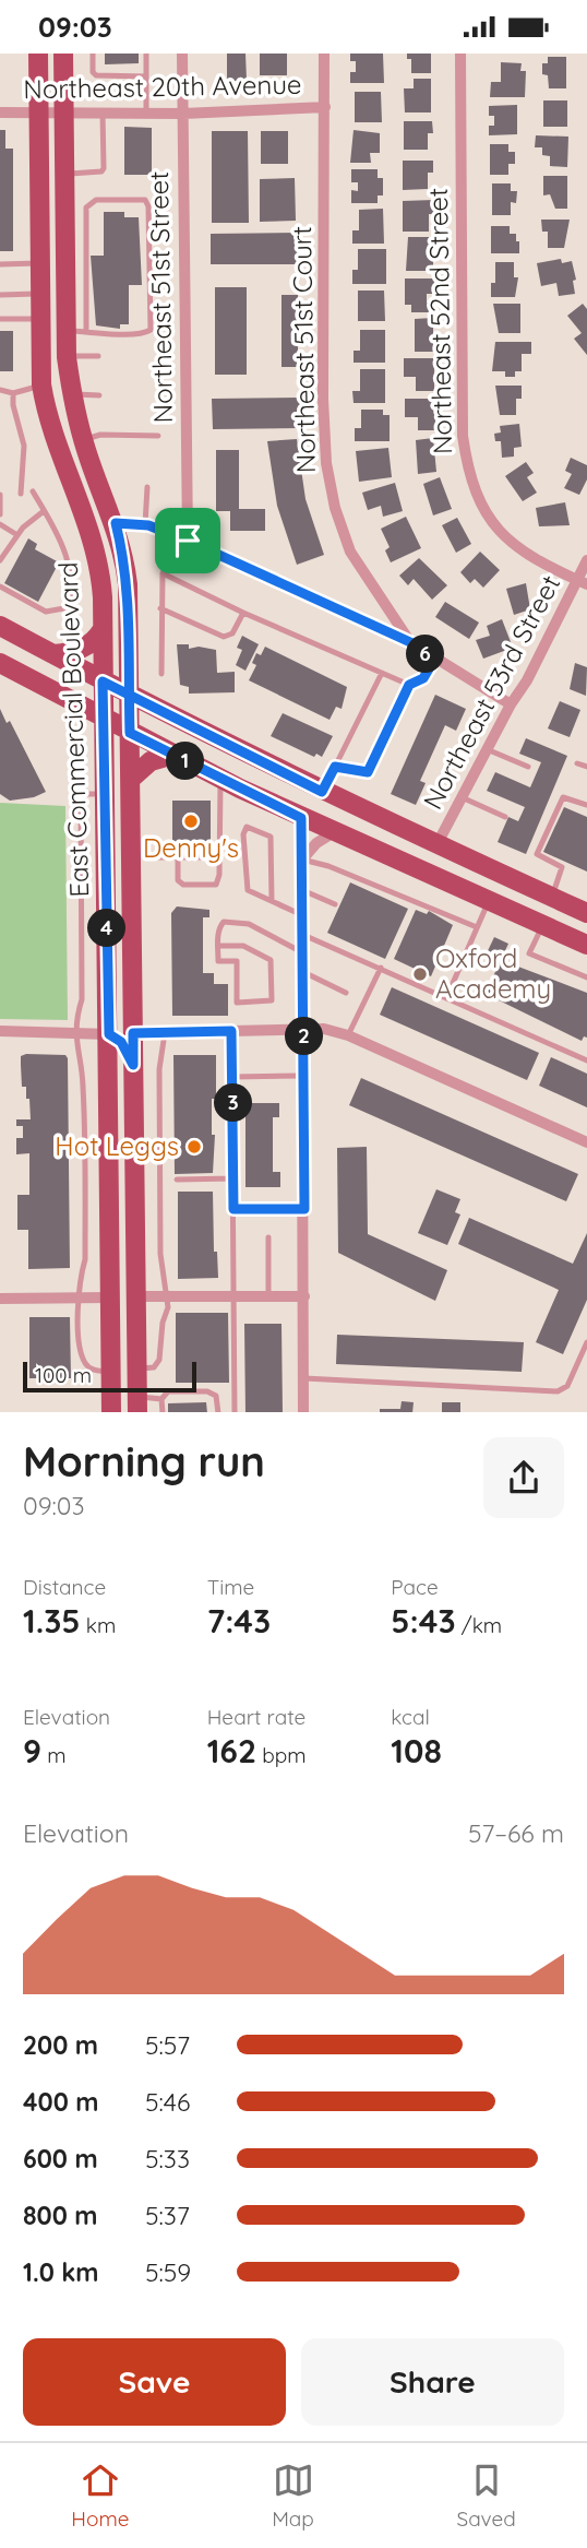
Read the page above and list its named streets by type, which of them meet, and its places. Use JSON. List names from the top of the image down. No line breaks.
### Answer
{"streets":{"main road":["East Commercial Boulevard"],"street":["Northeast 20th Avenue","Northeast 51st Street","Northeast 52nd Street","Northeast 51st Court","Northeast 53rd Street"]},"crossings":[["Northeast 20th Avenue","Northeast 51st Street"],["Northeast 20th Avenue","Northeast 51st Court"],["Northeast 20th Avenue","East Commercial Boulevard"],["Northeast 52nd Street","Northeast 53rd Street"],["Northeast 51st Court","Northeast 53rd Street"]],"places":["Denny's","Oxford Academy","Hot Leggs"],"scale_bar":"100 m","page":{"status":"09:03","pins":["6","1","4","2","3"],"scale":"100 m","heading":["Morning run","09:03"],"stats":[["Distance","1.35 km"],["Time","7:43"],["Pace","5:43 /km"],["Elevation","9 m"],["Heart rate","162 bpm"],["kcal","108"]],"chart":["Elevation","57–66 m"],"list":[{"name":"200 m","note":"5:57"},{"name":"400 m","note":"5:46"},{"name":"600 m","note":"5:33"},{"name":"800 m","note":"5:37"},{"name":"1.0 km","note":"5:59"}],"buttons":["Save","Share"],"tabs":["Home","Map","Saved"]}}
